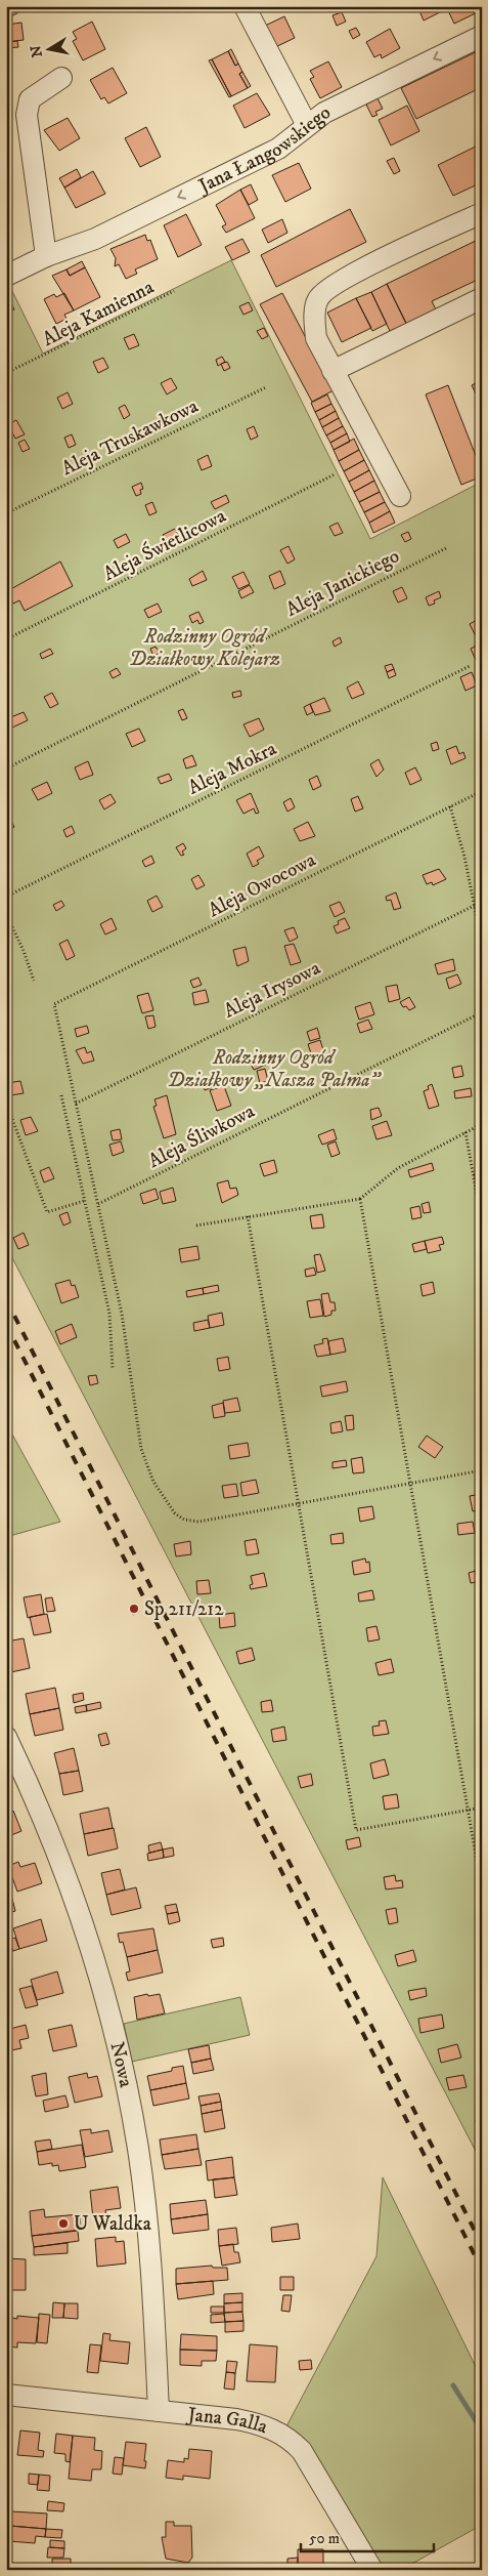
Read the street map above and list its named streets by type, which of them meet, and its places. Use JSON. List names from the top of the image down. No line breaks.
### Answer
{"streets":{"street":["Jana Łangowskiego","Nowa","Jana Galla"],"path":["Aleja Kamienna","Aleja Truskawkowa","Aleja Świetlicowa","Aleja Janickiego","Aleja Mokra","Aleja Owocowa","Aleja Irysowa","Aleja Śliwkowa"]},"crossings":[["Aleja Owocowa","Aleja Irysowa"],["Nowa","Jana Galla"]],"one_way":["Jana Łangowskiego"],"parks":["Rodzinny Ogród Działkowy Kolejarz","Rodzinny Ogród Działkowy „Nasza Palma”"],"places":["Sp 211/212","U Waldka"],"scale_bar":"50 m","north":"left"}
